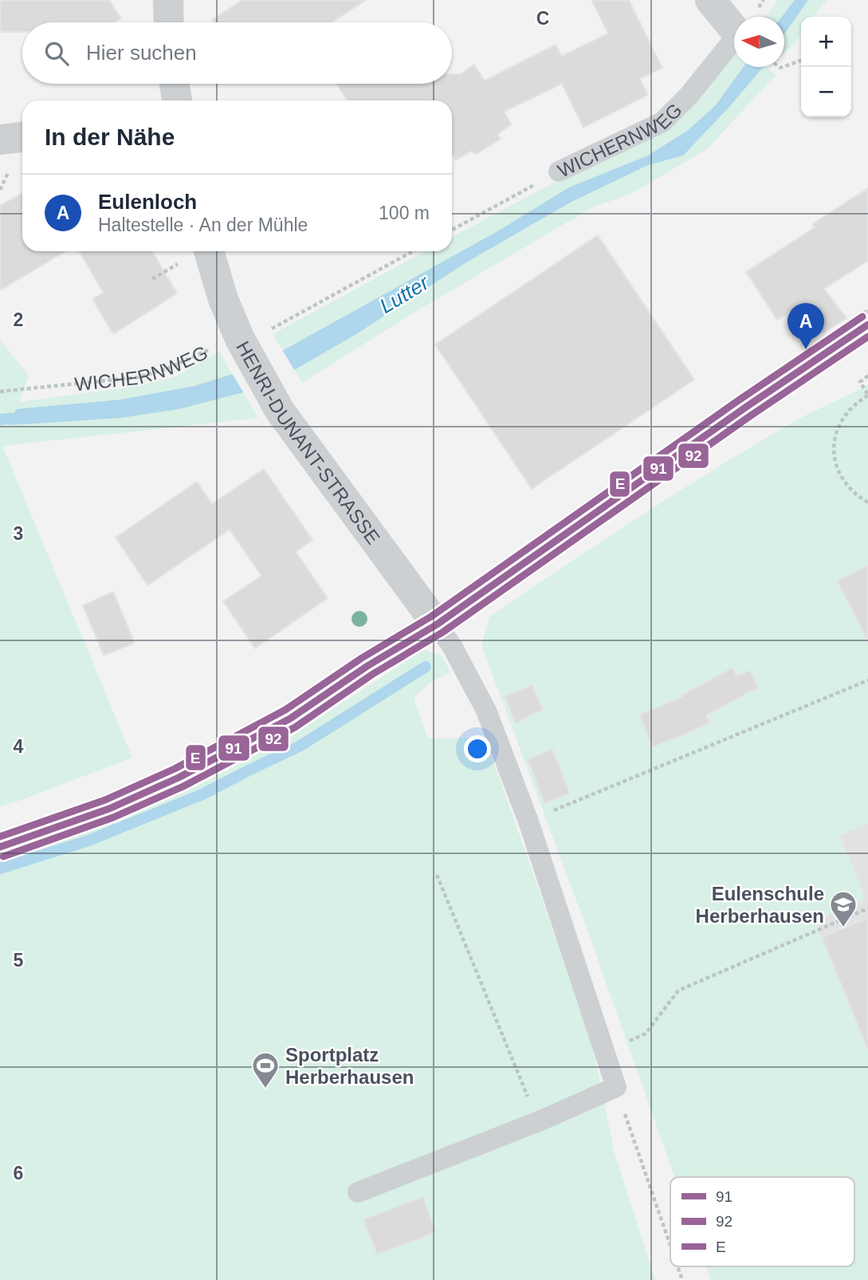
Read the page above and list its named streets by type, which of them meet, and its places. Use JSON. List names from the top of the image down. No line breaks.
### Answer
{"streets":{"street":["HENRI-DUNANT-STRASSE"],"lane":["WICHERNWEG"]},"crossings":[["WICHERNWEG","HENRI-DUNANT-STRASSE"]],"water":["Lutter"],"places":{"school or university":["Eulenschule Herberhausen"],"sports":["Sportplatz Herberhausen"]},"lines":["transit line E","transit line 91","transit line 92"],"legend":["91","92","E"],"north":"left","page":{"map_buttons":["+","−"],"search":"Hier suchen","heading":"In der Nähe","list":[{"mark":"A","name":"Eulenloch","note":"Haltestelle · An der Mühle","value":"100 m"}],"pins":"A"},"grid":{"columns":["C"],"rows":["2","3","4","5","6"]}}
